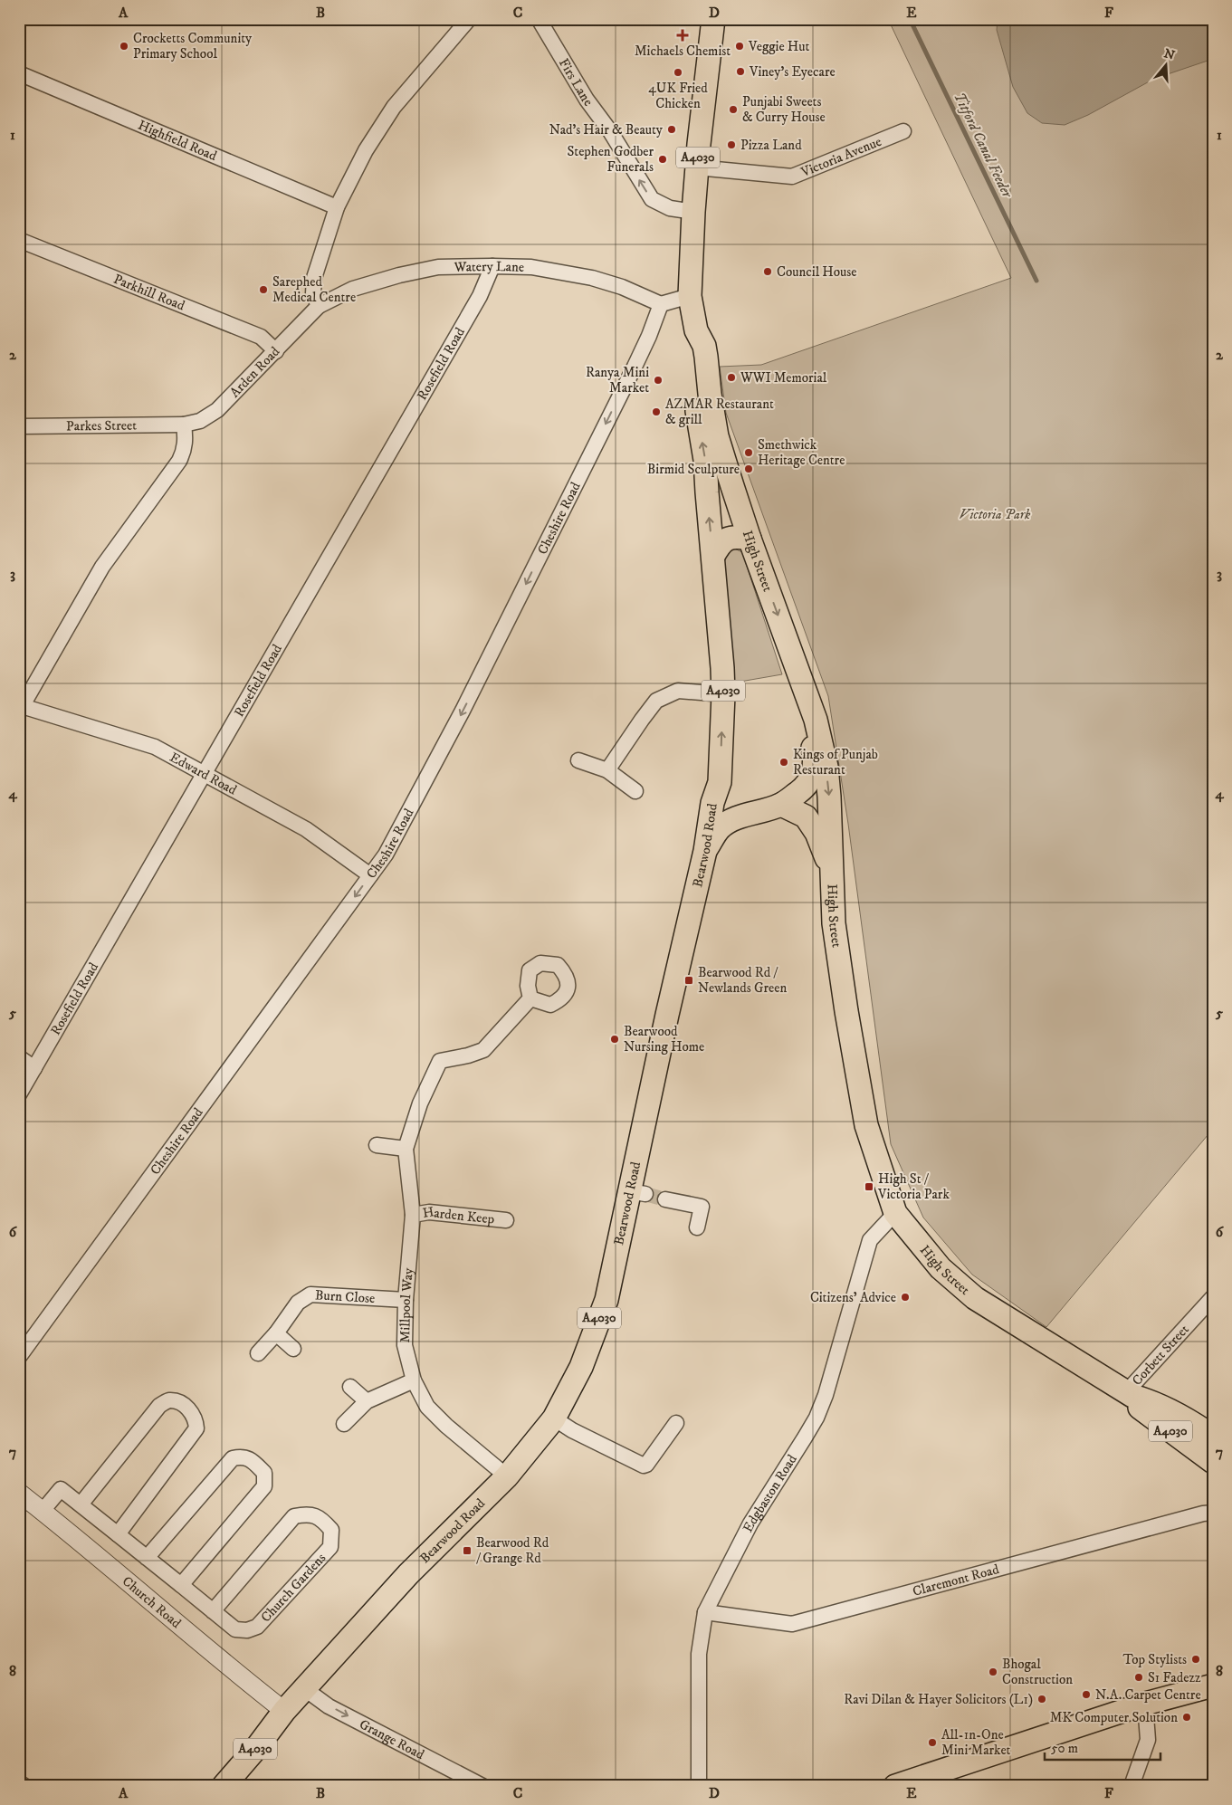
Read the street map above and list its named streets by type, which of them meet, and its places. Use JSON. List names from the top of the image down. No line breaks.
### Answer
{"streets":{"main road":["A4030","High Street","Bearwood Road"],"street":["Firs Lane","Highfield Road","Victoria Avenue","Watery Lane","Parkhill Road","Rosefield Road","Arden Road","Parkes Street","Cheshire Road","Edward Road","Harden Keep","Burn Close","Millpool Way","Corbett Street","Edgbaston Road","Claremont Road","Church Gardens","Church Road","Grange Road"]},"crossings":[["Firs Lane","High Street"],["Victoria Avenue","High Street"],["A4030","High Street"],["A4030","Bearwood Road"],["Watery Lane","Rosefield Road"],["Watery Lane","Arden Road"],["Watery Lane","Cheshire Road"],["Parkhill Road","Arden Road"],["Rosefield Road","Edward Road"],["Arden Road","Parkes Street"],["Cheshire Road","Edward Road"],["High Street","Bearwood Road"],["High Street","Corbett Street"],["High Street","Edgbaston Road"],["Bearwood Road","Millpool Way"],["Bearwood Road","Church Road"],["Bearwood Road","Grange Road"],["Harden Keep","Millpool Way"],["Burn Close","Millpool Way"],["Edgbaston Road","Claremont Road"],["Church Gardens","Church Road"]],"one_way":["Firs Lane","Cheshire Road","Grange Road"],"water":["Titford Canal Feeder"],"parks":["Victoria Park"],"places":{"health":["Michaels Chemist"],"other":["Crocketts Community Primary School","Veggie Hut","Viney's Eyecare","4UK Fried Chicken","Punjabi Sweets & Curry House","Nad's Hair & Beauty","Pizza Land","Stephen Godber Funerals","Council House","Sarephed Medical Centre","WWI Memorial","Ranya Mini Market","AZMAR Restaurant & grill","Smethwick Heritage Centre","Birmid Sculpture","Kings of Punjab Resturant","Bearwood Nursing Home","Citizens' Advice","Top Stylists","Bhogal Construction","S1 Fadezz","N.A. Carpet Centre","Ravi Dilan & Hayer Solicitors (L1)","MK Computer Solution","All-1n-One Mini Market"],"transit":["Bearwood Rd / Newlands Green","High St / Victoria Park","Bearwood Rd / Grange Rd"]},"scale_bar":"50 m","north":"top","grid":{"columns":["A","B","C","D","E","F"],"rows":["1","2","3","4","5","6","7","8"]}}
